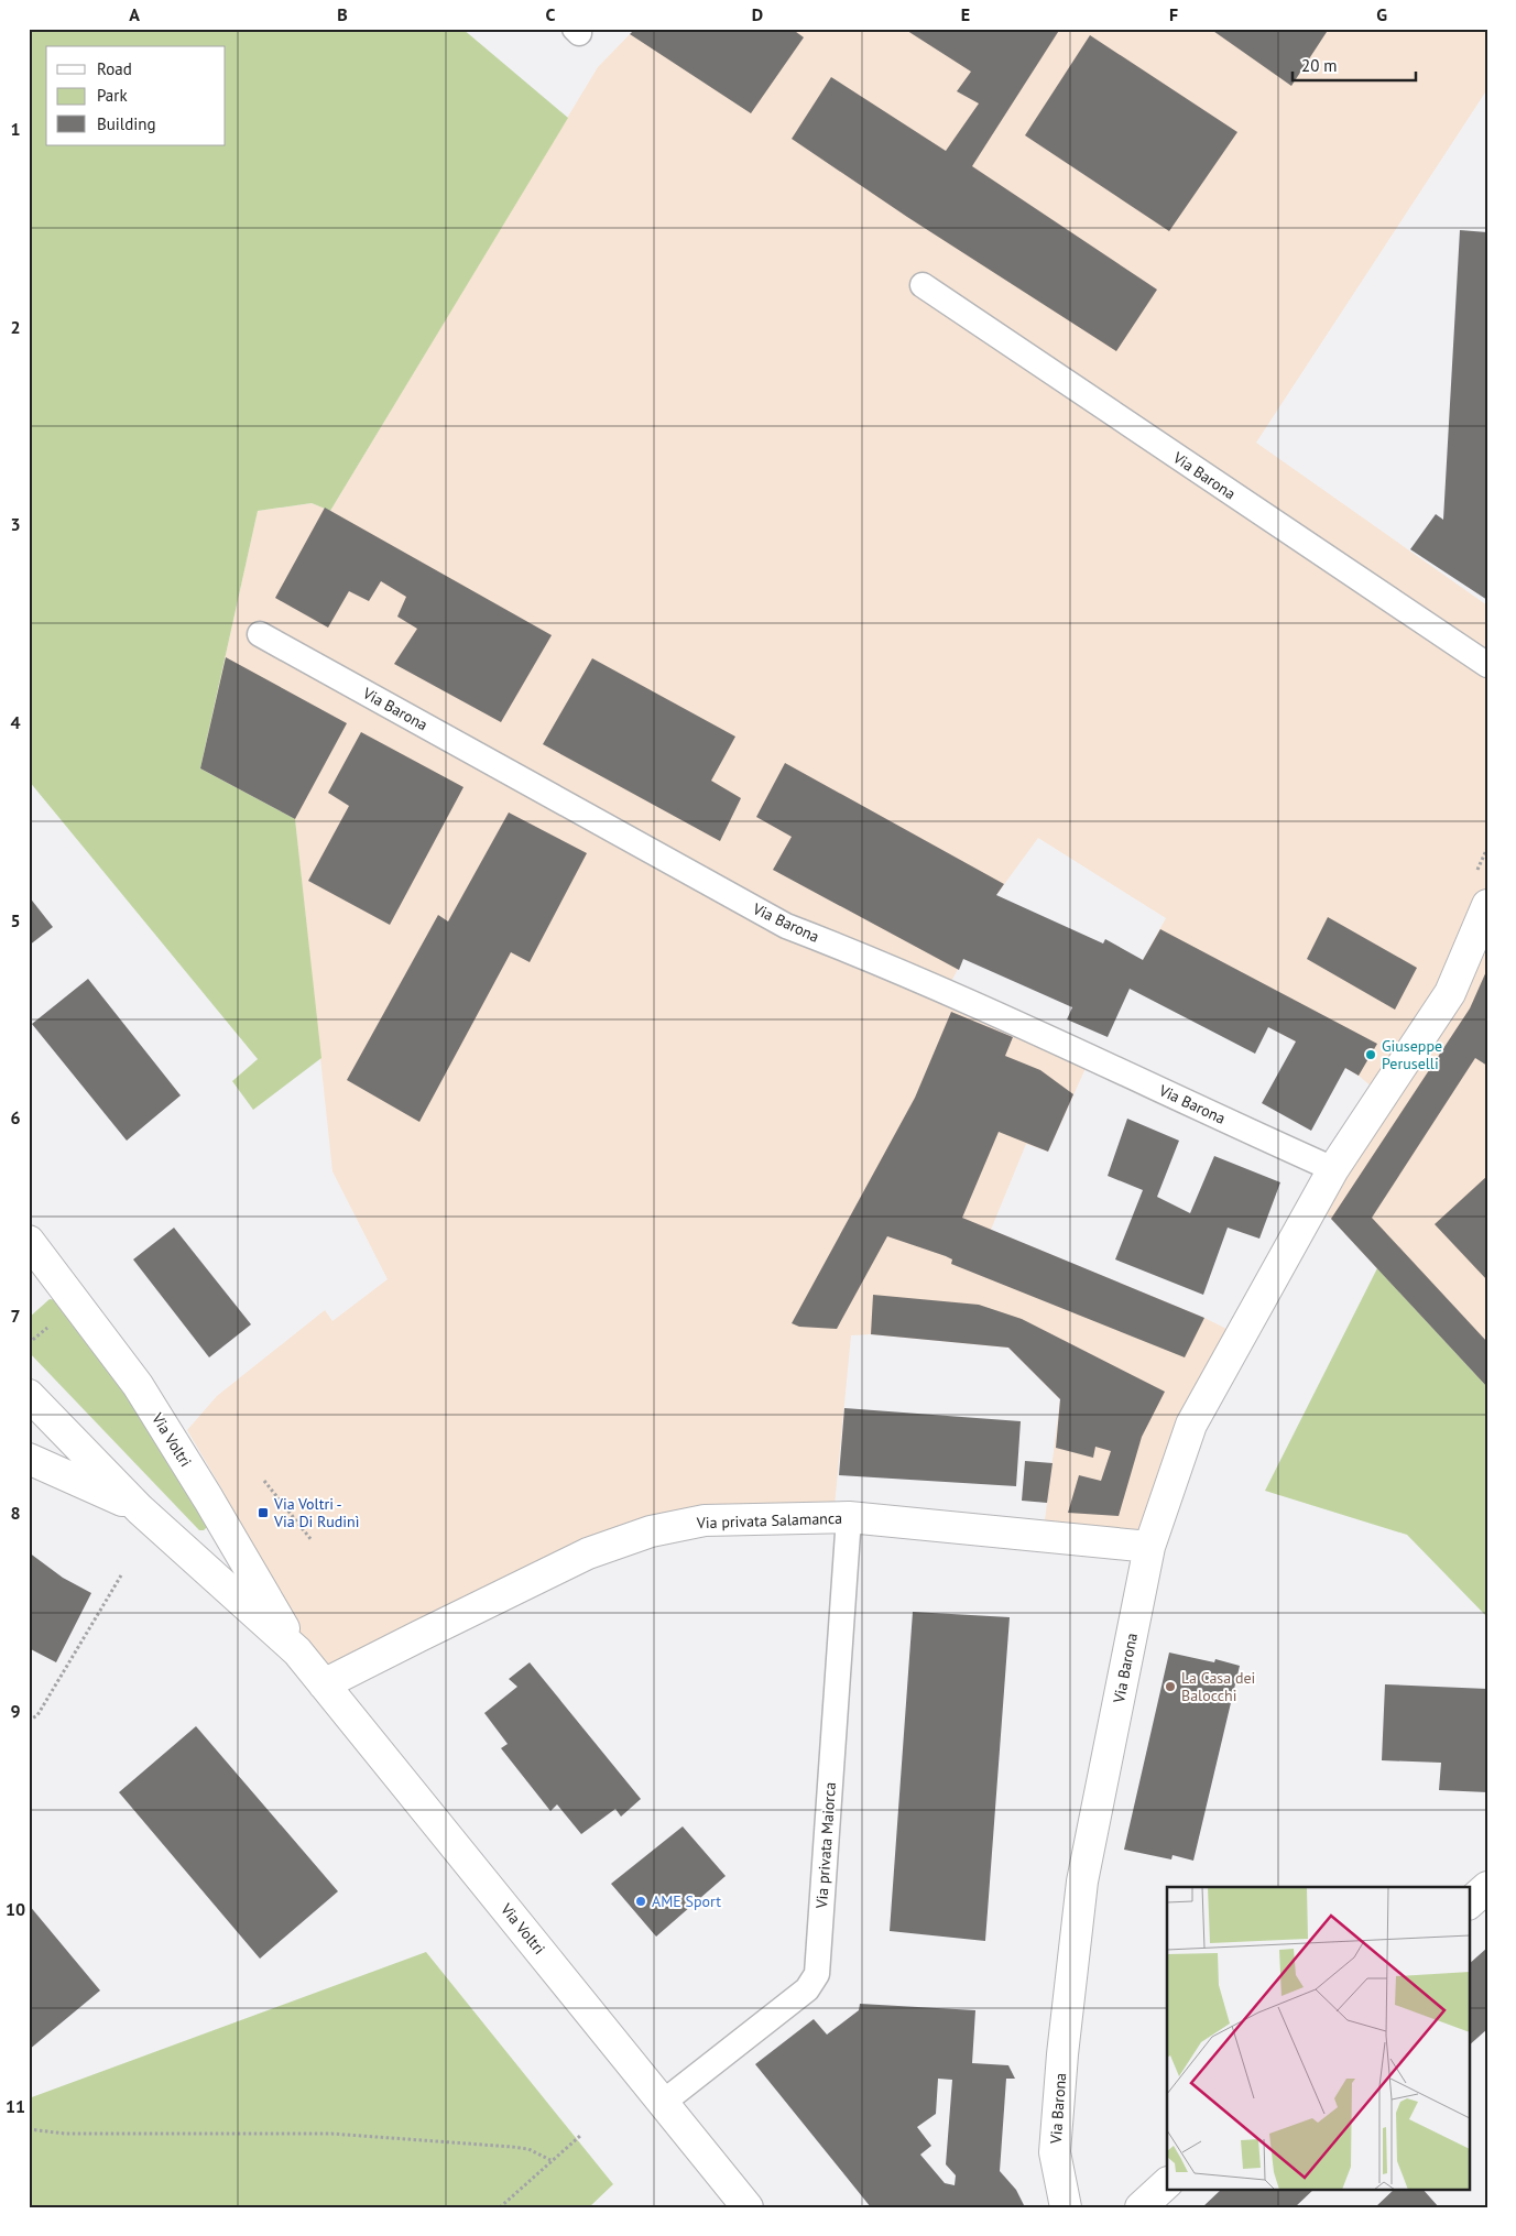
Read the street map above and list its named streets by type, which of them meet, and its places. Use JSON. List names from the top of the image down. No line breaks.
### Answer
{"streets":{"street":["Via Barona","Via Voltri","Via privata Salamanca"],"lane":["Via privata Maiorca"]},"crossings":[["Via Barona","Via privata Salamanca"],["Via Voltri","Via privata Salamanca"],["Via Voltri","Via privata Maiorca"],["Via privata Salamanca","Via privata Maiorca"]],"places":{"other":["Giuseppe Peruselli","La Casa dei Balocchi","AME Sport"],"transit":["Via Voltri - Via Di Rudinì"]},"legend":["Road","Park","Building"],"scale_bar":"20 m","grid":{"columns":["A","B","C","D","E","F","G"],"rows":["1","2","3","4","5","6","7","8","9","10","11"]}}
